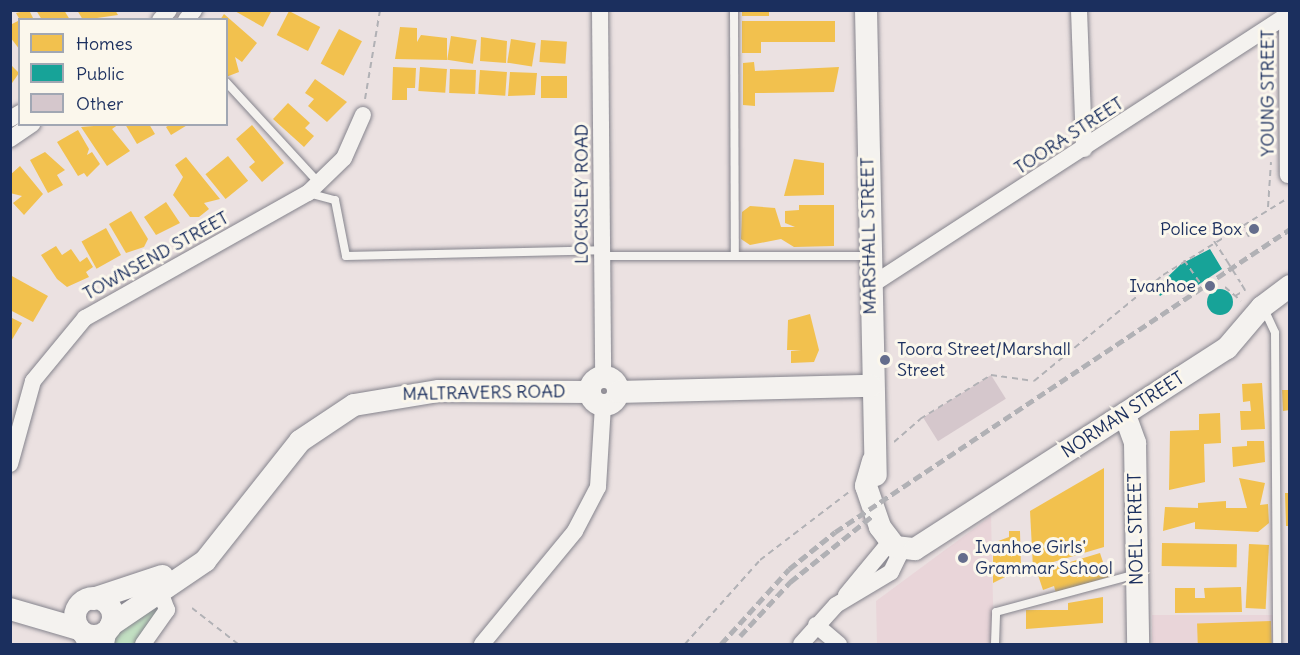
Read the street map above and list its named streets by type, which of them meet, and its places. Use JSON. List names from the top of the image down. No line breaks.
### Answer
{"streets":{"street":["YOUNG STREET","TOORA STREET","LOCKSLEY ROAD","MARSHALL STREET","TOWNSEND STREET","MALTRAVERS ROAD","NORMAN STREET","NOEL STREET"]},"crossings":[["YOUNG STREET","TOORA STREET"],["TOORA STREET","MARSHALL STREET"],["LOCKSLEY ROAD","MALTRAVERS ROAD"],["MARSHALL STREET","MALTRAVERS ROAD"],["MARSHALL STREET","NORMAN STREET"],["NORMAN STREET","NOEL STREET"]],"places":["Police Box","Ivanhoe","Toora Street/Marshall Street","Ivanhoe Girls' Grammar School"],"legend":["Homes","Public","Other"]}
